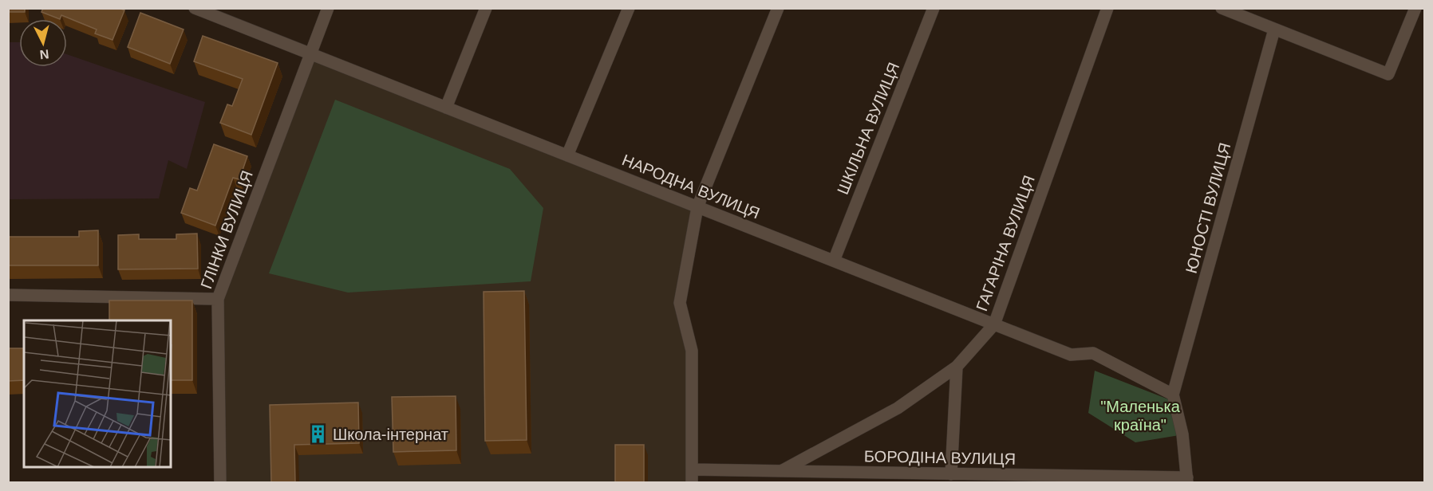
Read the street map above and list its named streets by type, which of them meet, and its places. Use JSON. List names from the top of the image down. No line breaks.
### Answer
{"streets":{"street":["ШКІЛЬНА ВУЛИЦЯ","НАРОДНА ВУЛИЦЯ","ЮНОСТІ ВУЛИЦЯ","ГЛІНКИ ВУЛИЦЯ","ГАГАРІНА ВУЛИЦЯ","БОРОДІНА ВУЛИЦЯ"]},"crossings":[["ШКІЛЬНА ВУЛИЦЯ","НАРОДНА ВУЛИЦЯ"],["НАРОДНА ВУЛИЦЯ","ЮНОСТІ ВУЛИЦЯ"],["НАРОДНА ВУЛИЦЯ","ГЛІНКИ ВУЛИЦЯ"],["НАРОДНА ВУЛИЦЯ","ГАГАРІНА ВУЛИЦЯ"],["ГАГАРІНА ВУЛИЦЯ","БОРОДІНА ВУЛИЦЯ"]],"parks":["\"Маленька країна\""],"places":{"building":["Школа-інтернат"]},"north":"bottom"}
